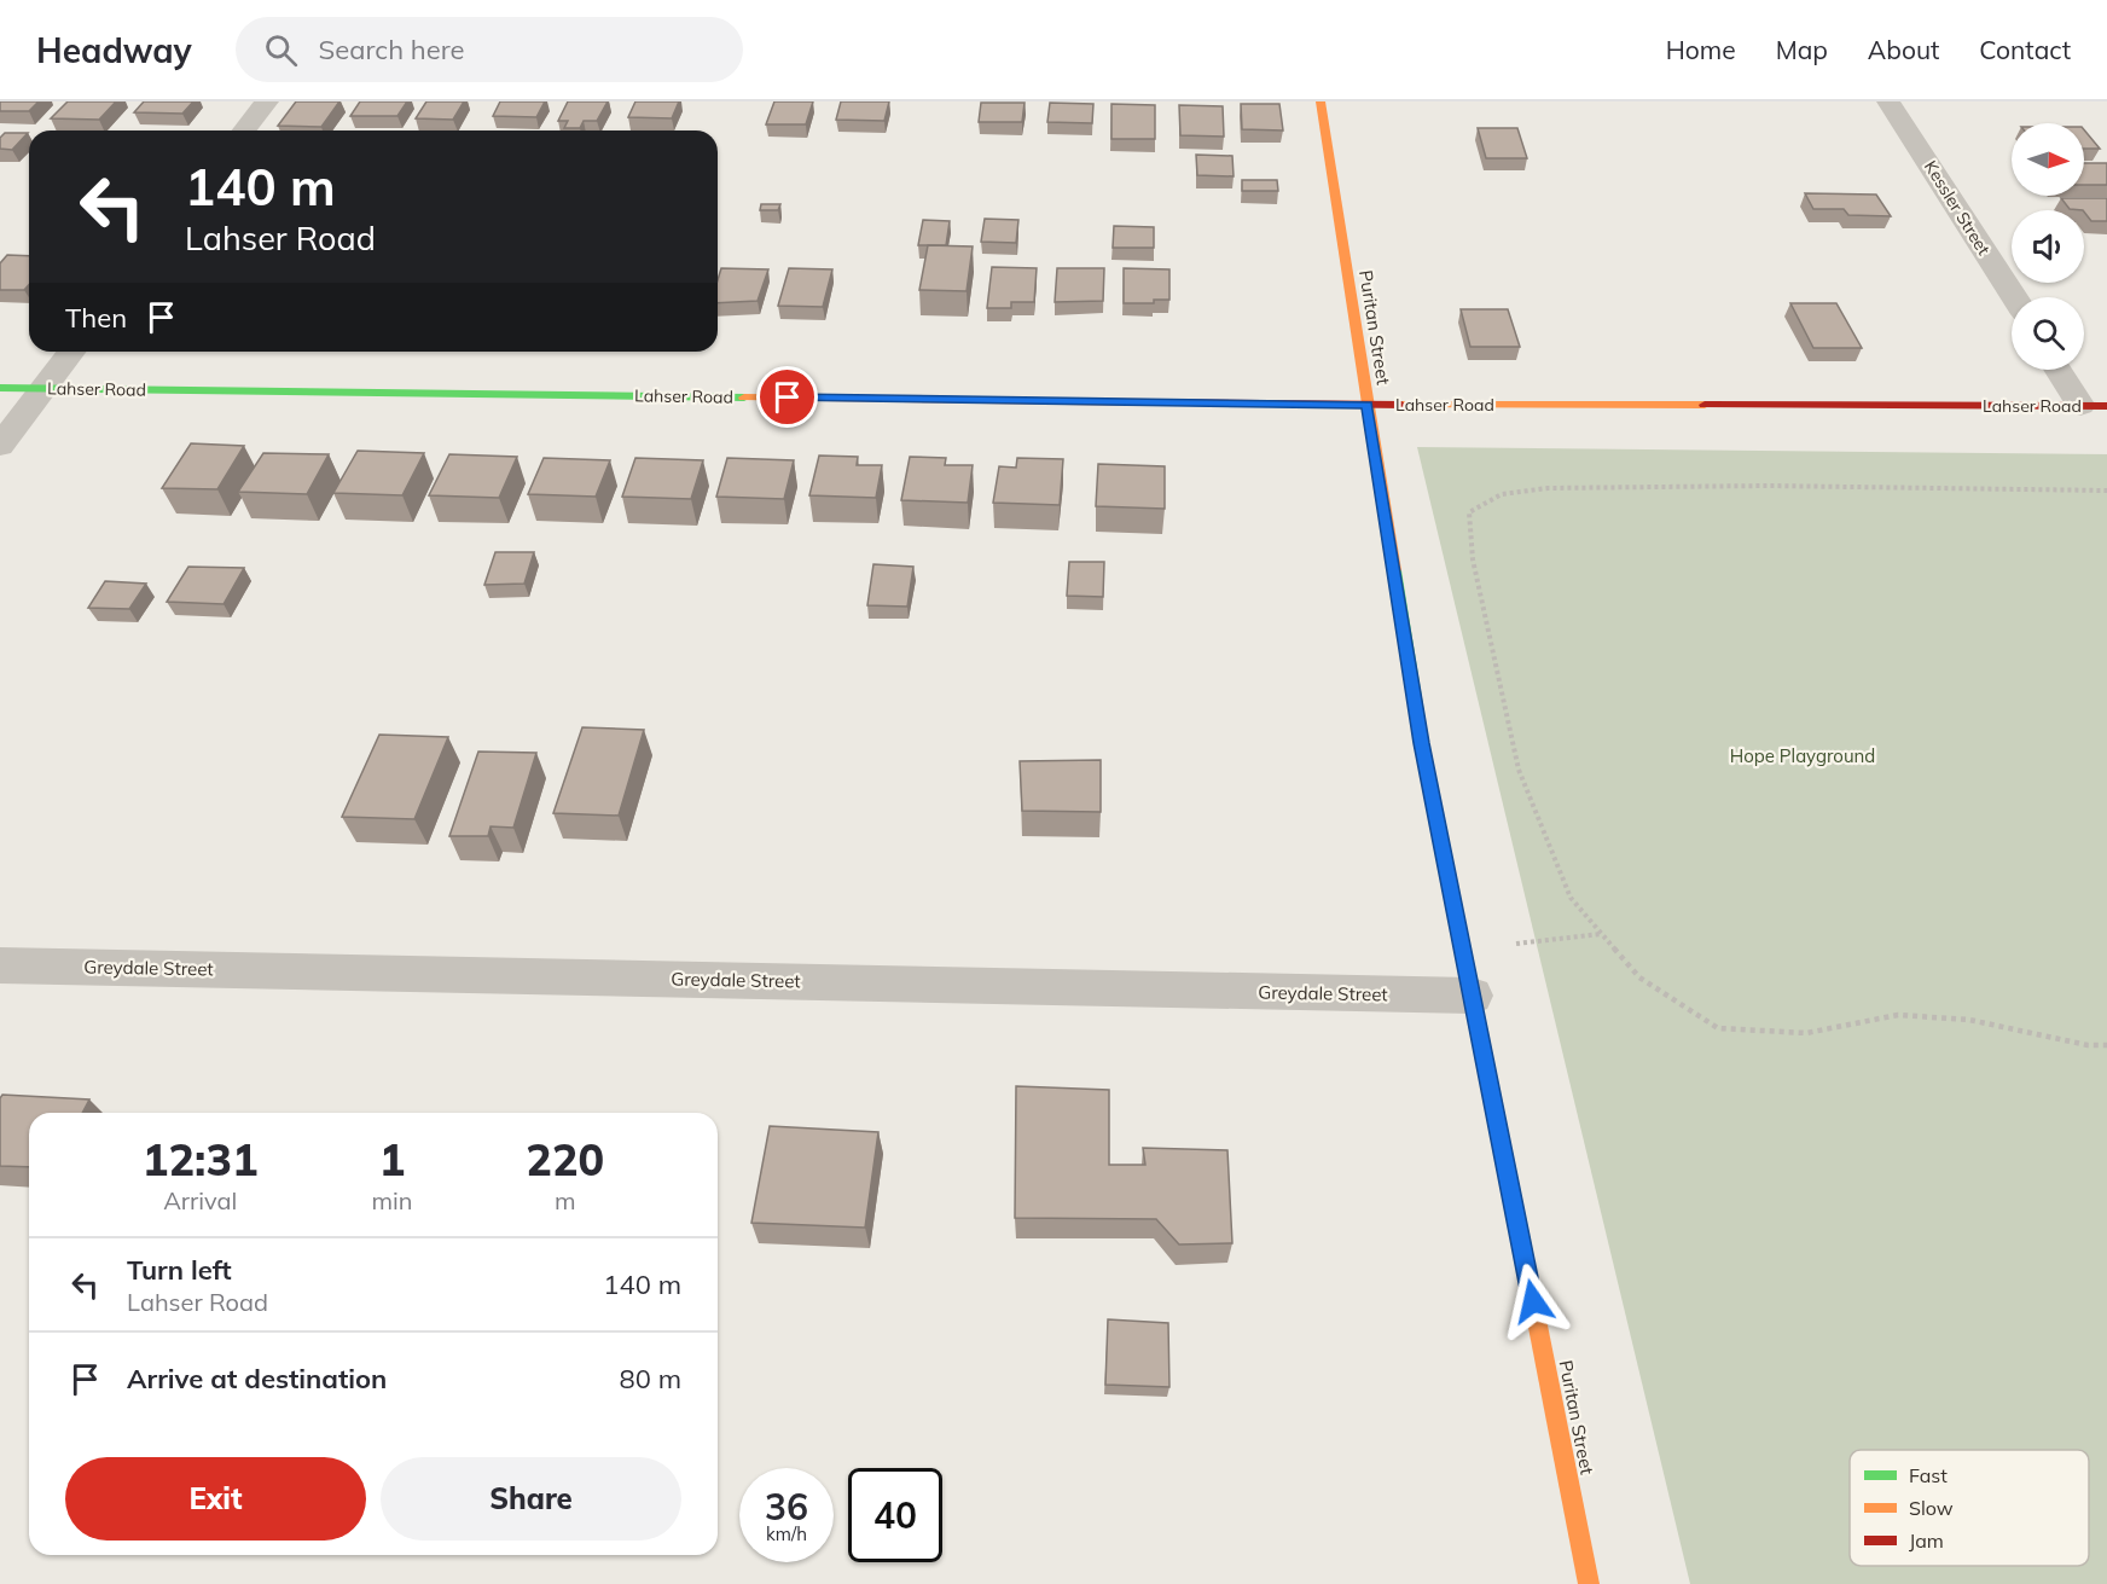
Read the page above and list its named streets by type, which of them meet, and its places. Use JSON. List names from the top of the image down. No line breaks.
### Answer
{"streets":{"main road":["Puritan Street","Lahser Road"],"street":["Kessler Street","Greydale Street"]},"crossings":[["Puritan Street","Lahser Road"],["Puritan Street","Greydale Street"]],"parks":["Hope Playground"],"legend":["Fast","Slow","Jam"],"north":"right","page":{"header":"Headway","search":"Search here","nav":["Home","Map","About","Contact"],"turn":["140 m","Lahser Road"],"then":"Then","eta":["12:31","Arrival","1","min","220","m"],"list":[{"name":"Turn left","note":"Lahser Road","value":"140 m"},{"name":"Arrive at destination","value":"80 m"}],"buttons":["Exit","Share"],"speed":"36 km/h","limit":"40"}}
